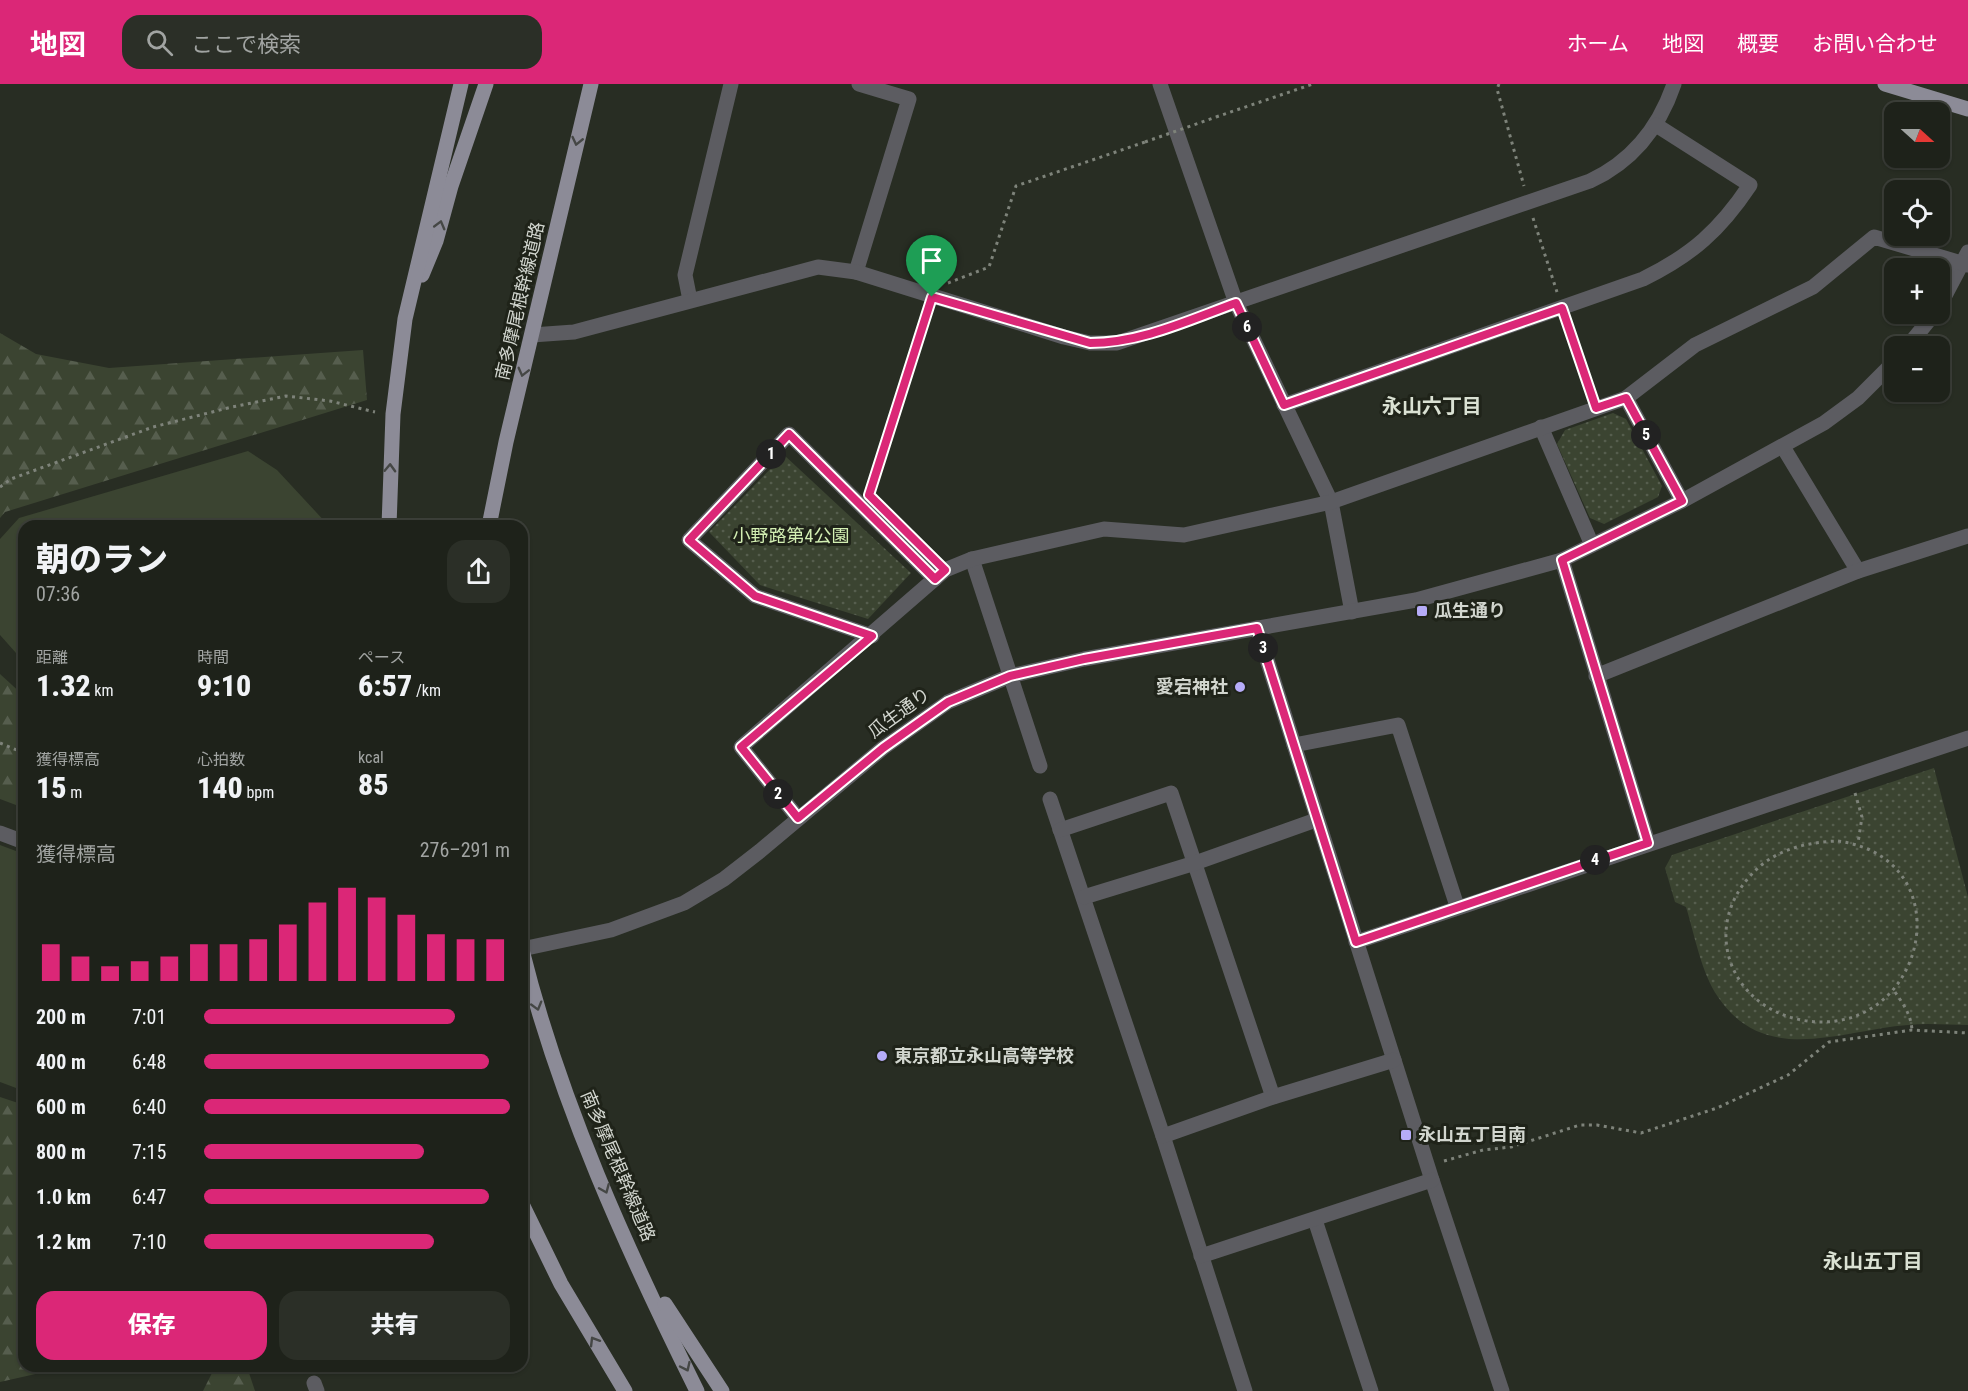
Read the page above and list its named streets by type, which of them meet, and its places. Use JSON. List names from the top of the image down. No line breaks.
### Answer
{"streets":{"main road":["南多摩尾根幹線道路"],"street":["瓜生通り"]},"districts":["永山六丁目","永山五丁目"],"parks":["小野路第4公園"],"places":{"transit":["瓜生通り","永山五丁目南"],"other":["愛宕神社","東京都立永山高等学校"]},"north":"right","page":{"header":"地図","search":"ここで検索","nav":["ホーム","地図","概要","お問い合わせ"],"map_buttons":["+","−"],"pins":["6","5","1","3","2","4"],"heading":["朝のラン","07:36"],"stats":[["距離","1.32 km"],["時間","9:10"],["ペース","6:57 /km"],["獲得標高","15 m"],["心拍数","140 bpm"],["kcal","85"]],"chart":["獲得標高","276–291 m"],"list":[{"name":"200 m","note":"7:01"},{"name":"400 m","note":"6:48"},{"name":"600 m","note":"6:40"},{"name":"800 m","note":"7:15"},{"name":"1.0 km","note":"6:47"},{"name":"1.2 km","note":"7:10"}],"buttons":["保存","共有"]}}
